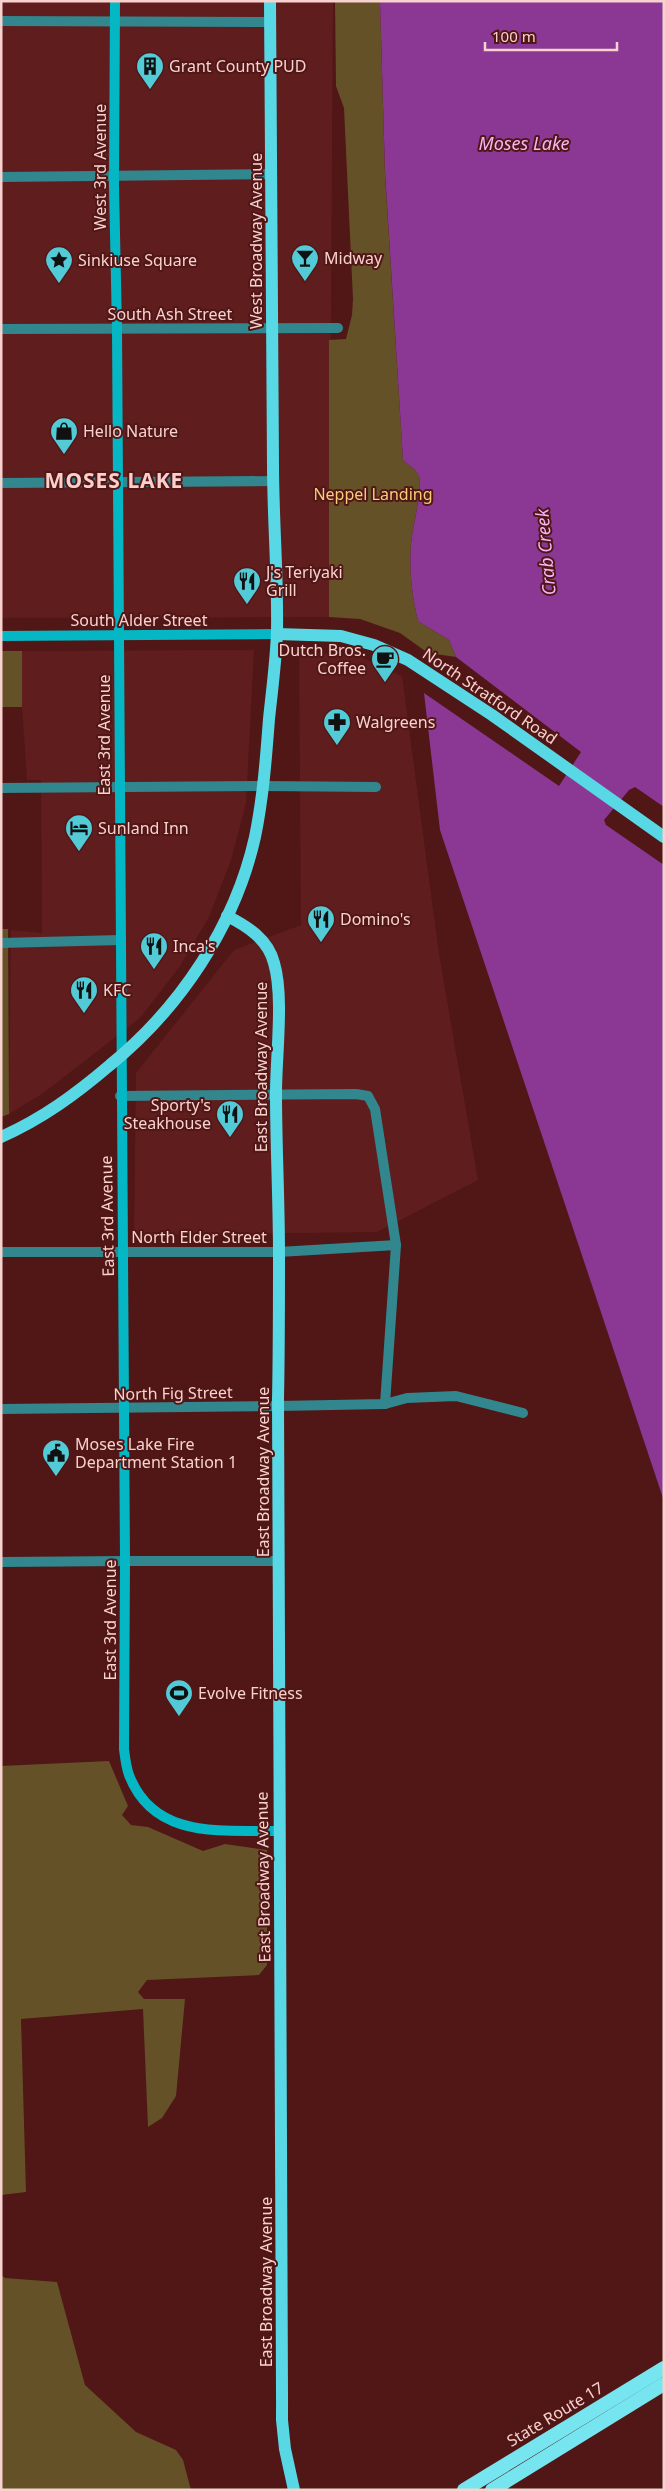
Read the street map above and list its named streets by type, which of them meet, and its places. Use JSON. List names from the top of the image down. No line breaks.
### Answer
{"streets":{"highway":["State Route 17"],"main road":["West 3rd Avenue","West Broadway Avenue","South Alder Street","North Stratford Road","East 3rd Avenue","East Broadway Avenue"],"street":["South Ash Street","North Elder Street","North Fig Street"]},"crossings":[["West 3rd Avenue","South Ash Street"],["West 3rd Avenue","East 3rd Avenue"],["West Broadway Avenue","South Ash Street"],["South Alder Street","North Stratford Road"],["South Alder Street","East 3rd Avenue"],["East 3rd Avenue","East Broadway Avenue"],["East 3rd Avenue","North Elder Street"],["East 3rd Avenue","North Fig Street"],["East Broadway Avenue","North Elder Street"],["East Broadway Avenue","North Fig Street"]],"districts":["MOSES LAKE"],"water":["Moses Lake","Crab Creek"],"parks":["Neppel Landing"],"places":{"building":["Grant County PUD"],"bar":["Midway"],"place":["Sinkiuse Square"],"shop":["Hello Nature"],"restaurant":["J's Teriyaki Grill","Domino's","Inca's","KFC","Sporty's Steakhouse"],"cafe":["Dutch Bros. Coffee"],"pharmacy":["Walgreens"],"hotel":["Sunland Inn"],"public building":["Moses Lake Fire Department Station 1"],"sports":["Evolve Fitness"]},"scale_bar":"100 m"}
